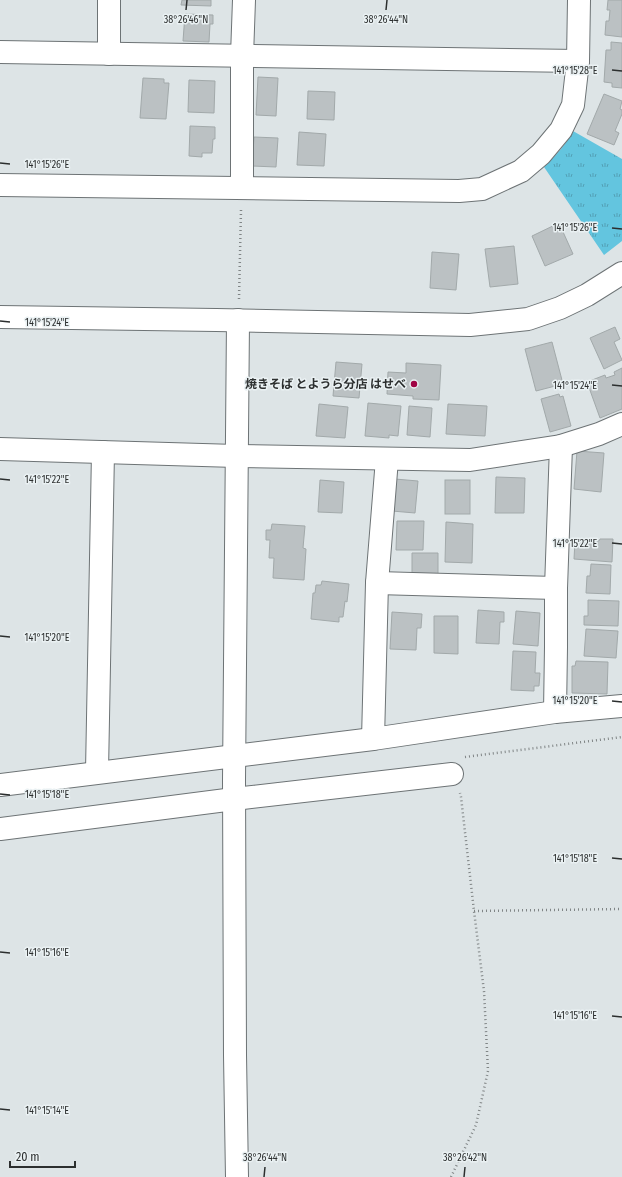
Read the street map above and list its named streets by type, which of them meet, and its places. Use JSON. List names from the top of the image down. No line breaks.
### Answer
{"places":["焼きそば とようら分店 はせべ"],"scale_bar":"20 m","coordinates":["38°26'46\"N","38°26'44\"N","141°15'28\"E","141°15'26\"E","141°15'24\"E","141°15'22\"E","141°15'20\"E","141°15'18\"E","141°15'16\"E","141°15'14\"E","38°26'42\"N"]}
